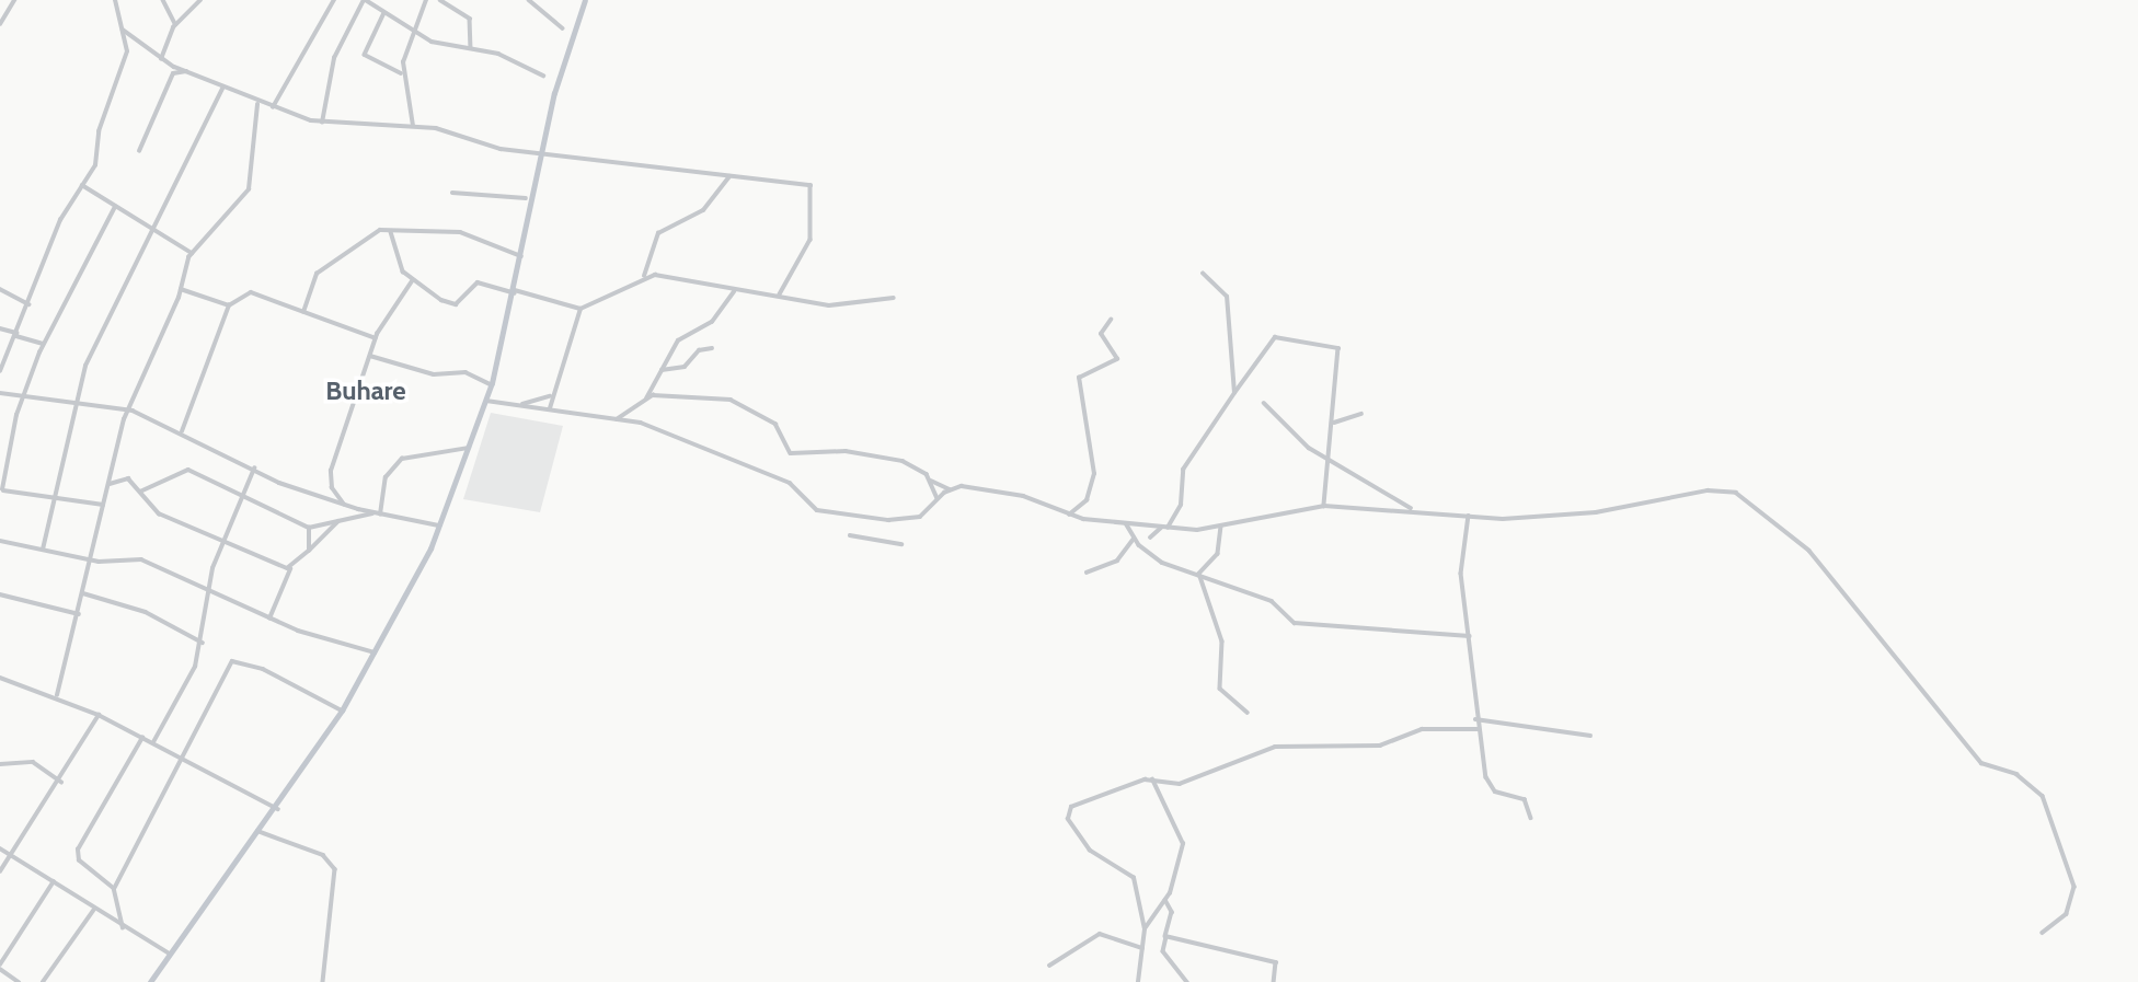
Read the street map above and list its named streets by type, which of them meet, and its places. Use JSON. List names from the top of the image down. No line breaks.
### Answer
{"districts":["Buhare"]}
